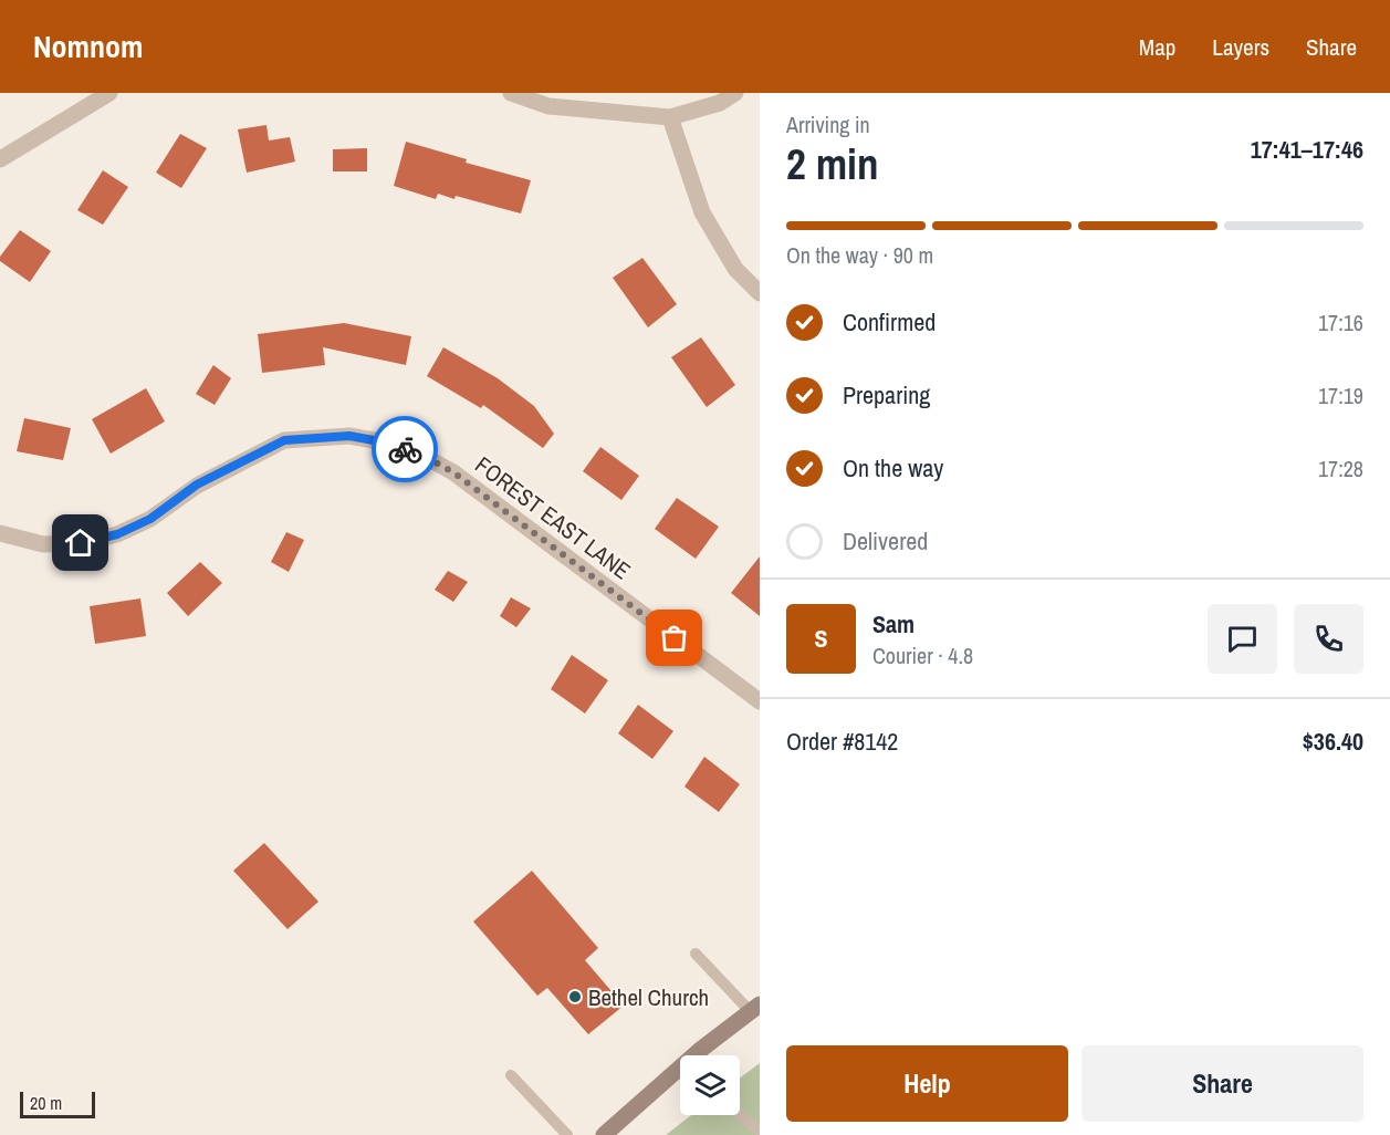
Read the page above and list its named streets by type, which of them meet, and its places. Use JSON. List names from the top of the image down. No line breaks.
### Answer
{"streets":{"street":["FOREST EAST LANE"]},"places":["Bethel Church"],"scale_bar":"20 m","page":{"header":"Nomnom","nav":["Map","Layers","Share"],"heading":["2 min","Arriving in","17:41–17:46"],"panel":["Sam","Courier · 4.8","Order #8142","$36.40"],"bar":"On the way · 90 m","list":[["Confirmed","17:16"],["Preparing","17:19"],["On the way","17:28"],"Delivered"],"round":"S","buttons":["Help","Share"],"scale":"20 m"}}
